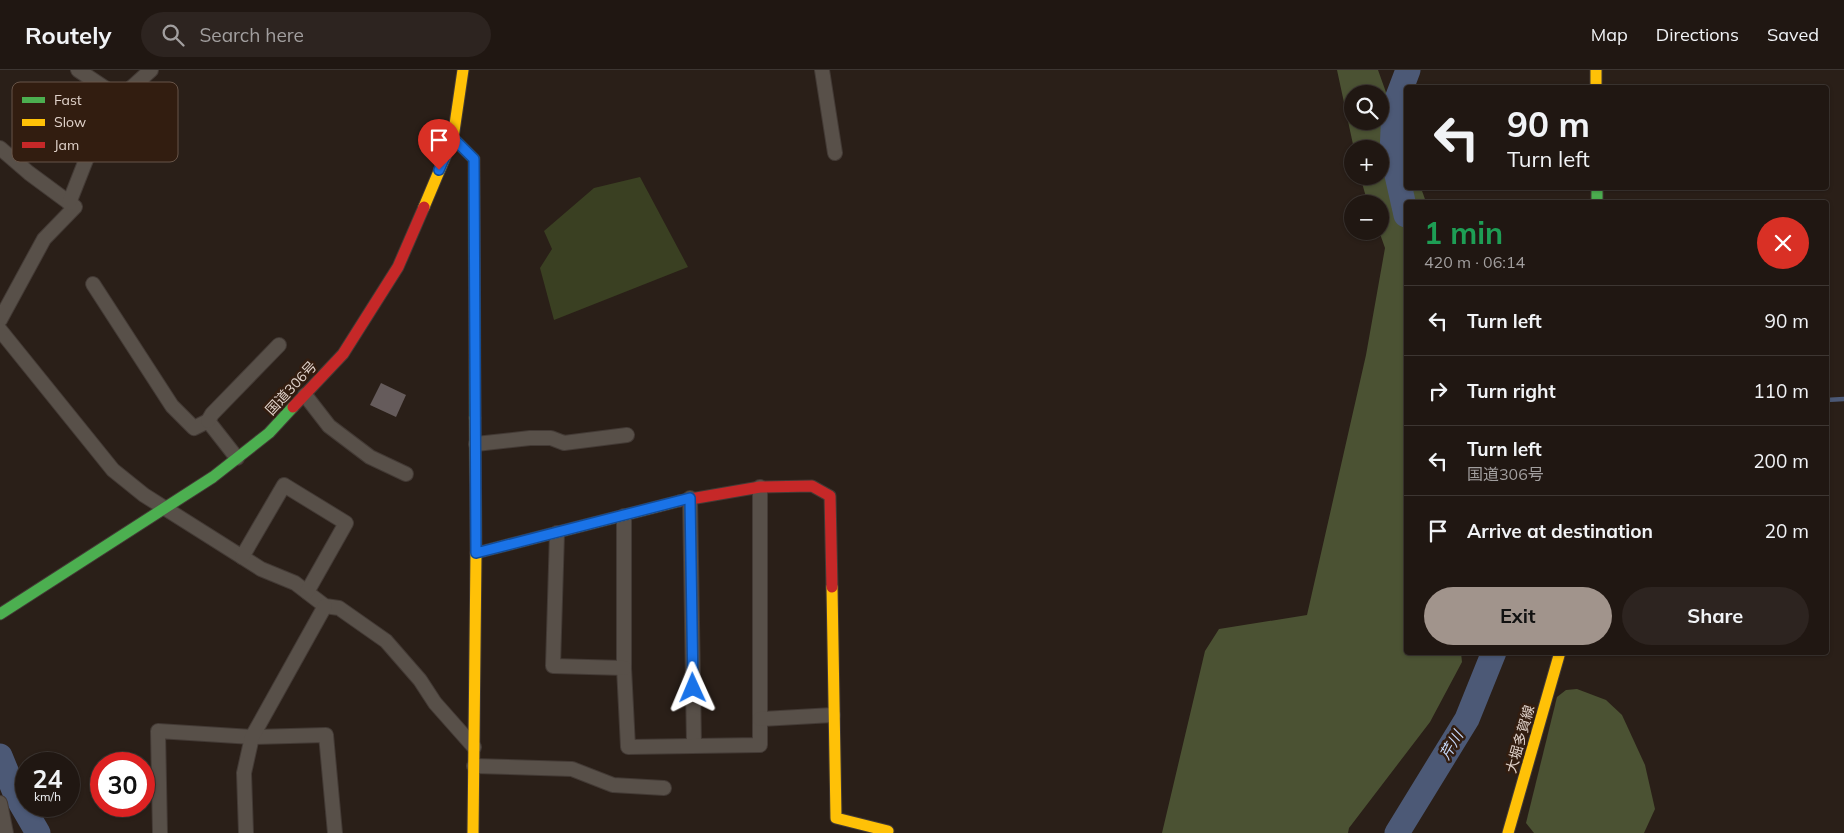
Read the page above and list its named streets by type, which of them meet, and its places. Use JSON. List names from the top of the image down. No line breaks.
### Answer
{"streets":{"main road":["国道306号","大堀多賀線"]},"water":["芹川"],"legend":["Fast","Slow","Jam"],"page":{"header":"Routely","search":"Search here","nav":["Map","Directions","Saved"],"map_buttons":["+","−"],"turn":["90 m","Turn left"],"heading":["1 min","420 m · 06:14"],"list":[{"name":"Turn left","value":"90 m"},{"name":"Turn right","value":"110 m"},{"name":"Turn left","note":"国道306号","value":"200 m"},{"name":"Arrive at destination","value":"20 m"}],"buttons":["Exit","Share"],"speed":"24 km/h","limit":"30"}}
